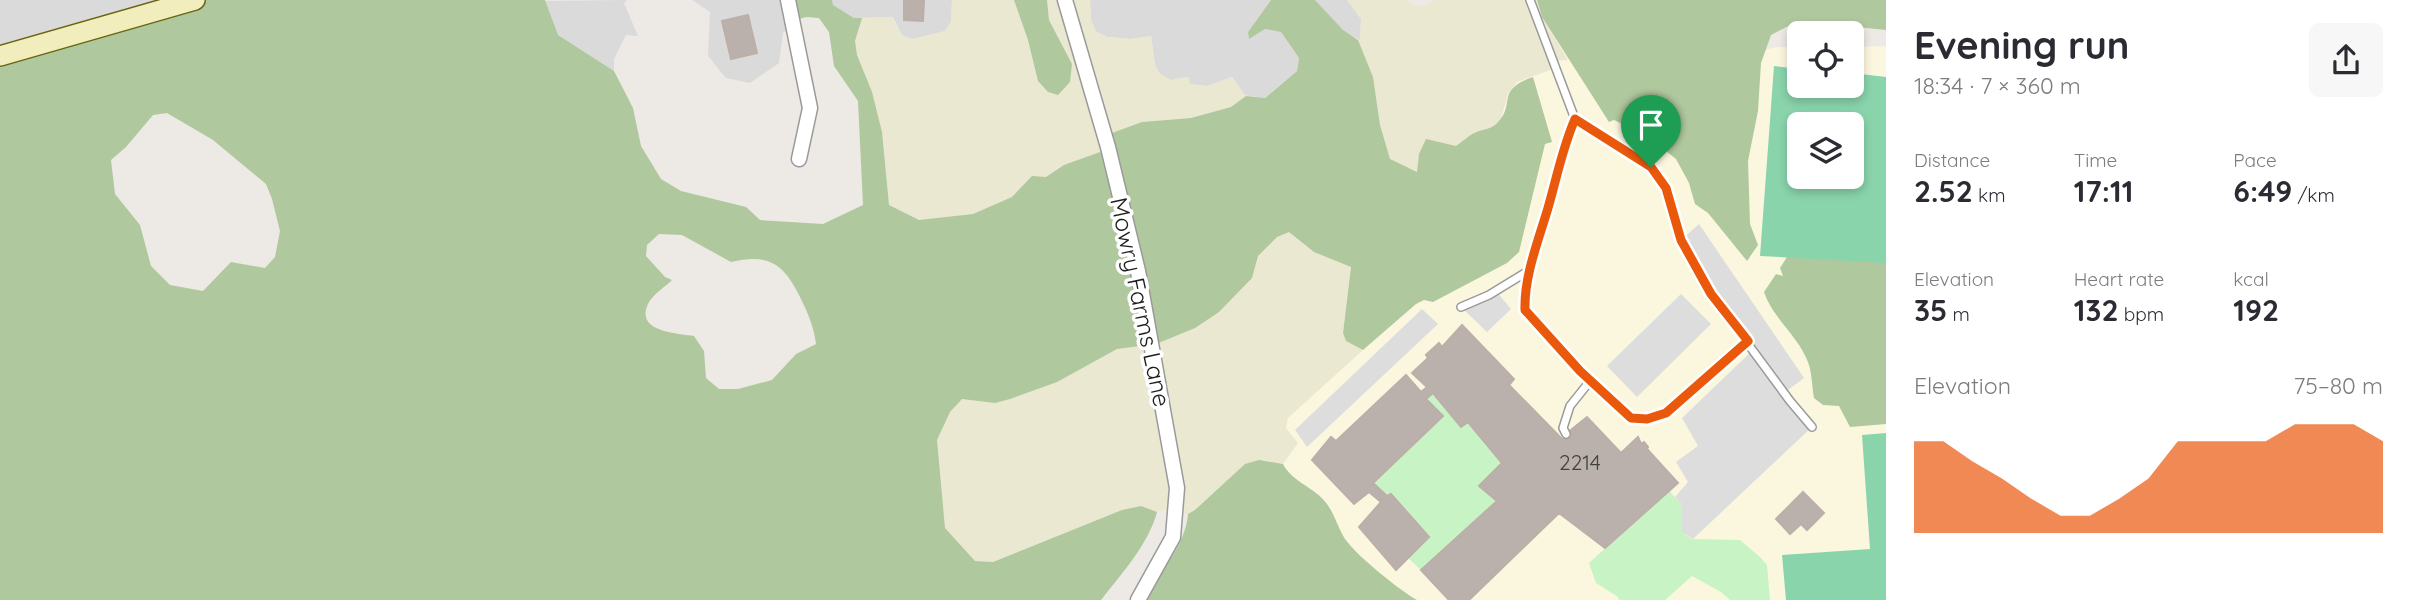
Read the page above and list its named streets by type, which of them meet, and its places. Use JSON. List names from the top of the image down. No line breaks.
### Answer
{"streets":{"street":["Mowry Farms Lane"]},"house_numbers":["2214"],"page":{"heading":["Evening run","18:34 · 7 × 360 m"],"stats":[["Distance","2.52 km"],["Time","17:11"],["Pace","6:49 /km"],["Elevation","35 m"],["Heart rate","132 bpm"],["kcal","192"]],"chart":["Elevation","75–80 m"]}}
